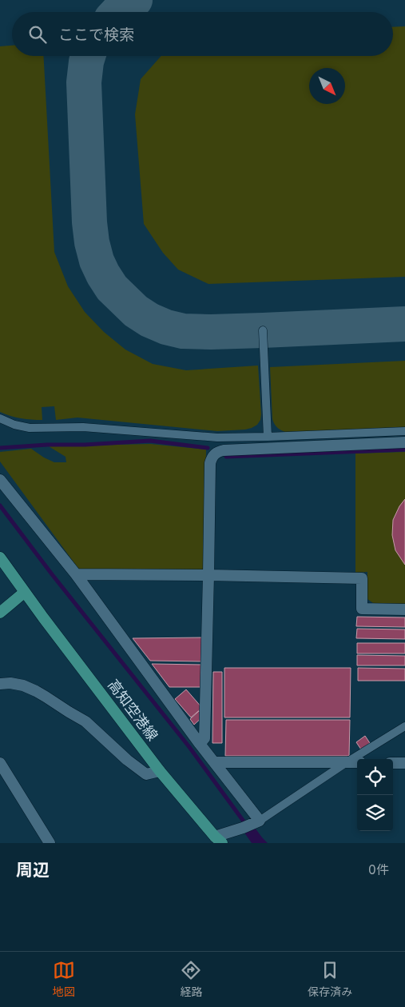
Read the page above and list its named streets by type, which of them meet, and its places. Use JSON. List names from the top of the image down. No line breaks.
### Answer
{"streets":{"main road":["高知空港線"]},"north":"bottom right","page":{"search":"ここで検索","heading":["周辺","0件"],"nav":["地図","経路","保存済み"]}}
